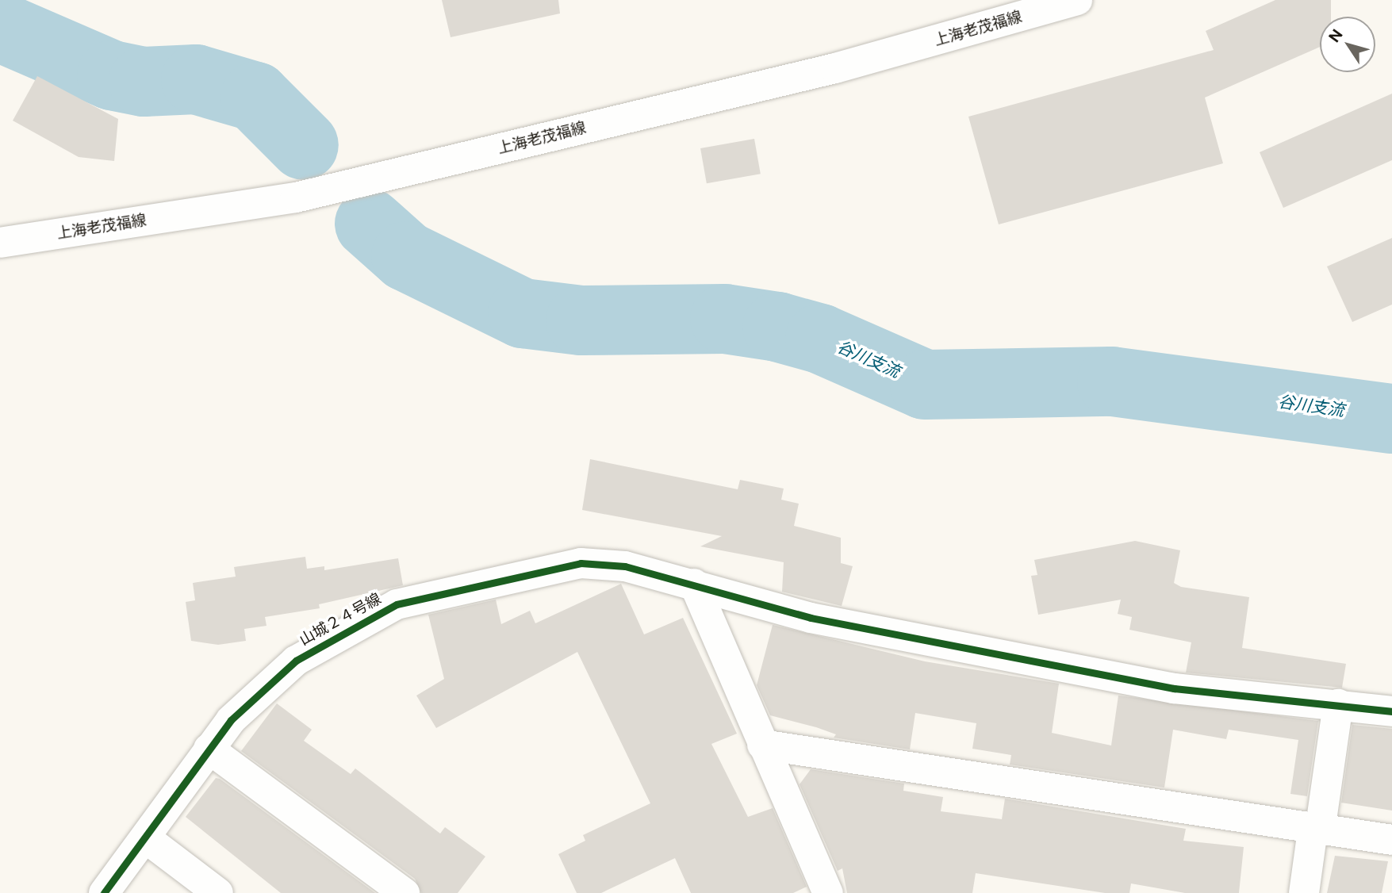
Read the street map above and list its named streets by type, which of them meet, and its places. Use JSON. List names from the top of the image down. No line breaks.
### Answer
{"streets":{"street":["上海老茂福線","山城２４号線"]},"water":["谷川支流"],"north":"top left"}
